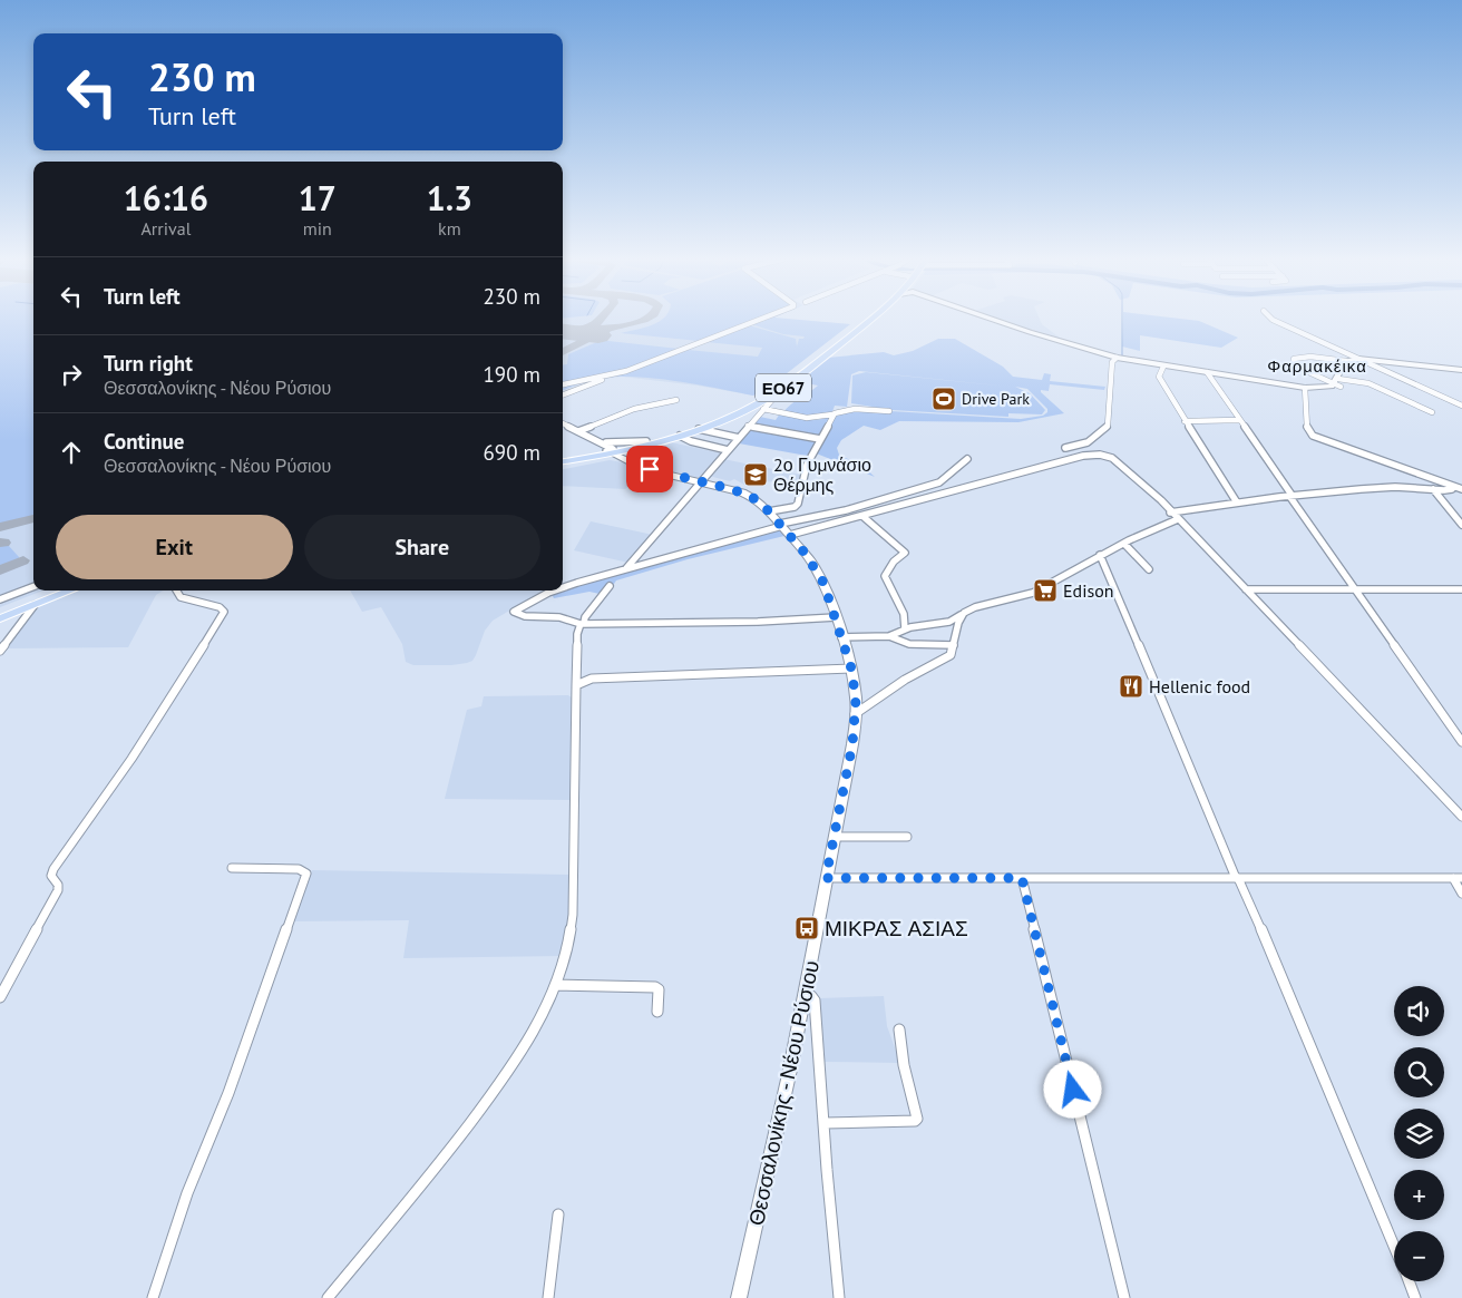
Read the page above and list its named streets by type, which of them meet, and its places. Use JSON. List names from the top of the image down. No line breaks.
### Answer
{"streets":{"main road":["ΕΟ67","Θεσσαλονίκης - Νέου Ρύσιου"]},"crossings":[["ΕΟ67","Θεσσαλονίκης - Νέου Ρύσιου"]],"districts":["Φαρμακέικα"],"places":{"sports":["Drive Park"],"school or university":["2ο Γυμνάσιο Θέρμης"],"supermarket":["Edison"],"restaurant":["Hellenic food"],"bus stop":["ΜΙΚΡΑΣ ΑΣΙΑΣ"]},"page":{"turn":["230 m","Turn left"],"eta":["16:16","Arrival","17","min","1.3","km"],"list":[{"name":"Turn left","value":"230 m"},{"name":"Turn right","note":"Θεσσαλονίκης - Νέου Ρύσιου","value":"190 m"},{"name":"Continue","note":"Θεσσαλονίκης - Νέου Ρύσιου","value":"690 m"}],"buttons":["Exit","Share"],"map_buttons":["+","−"]}}
